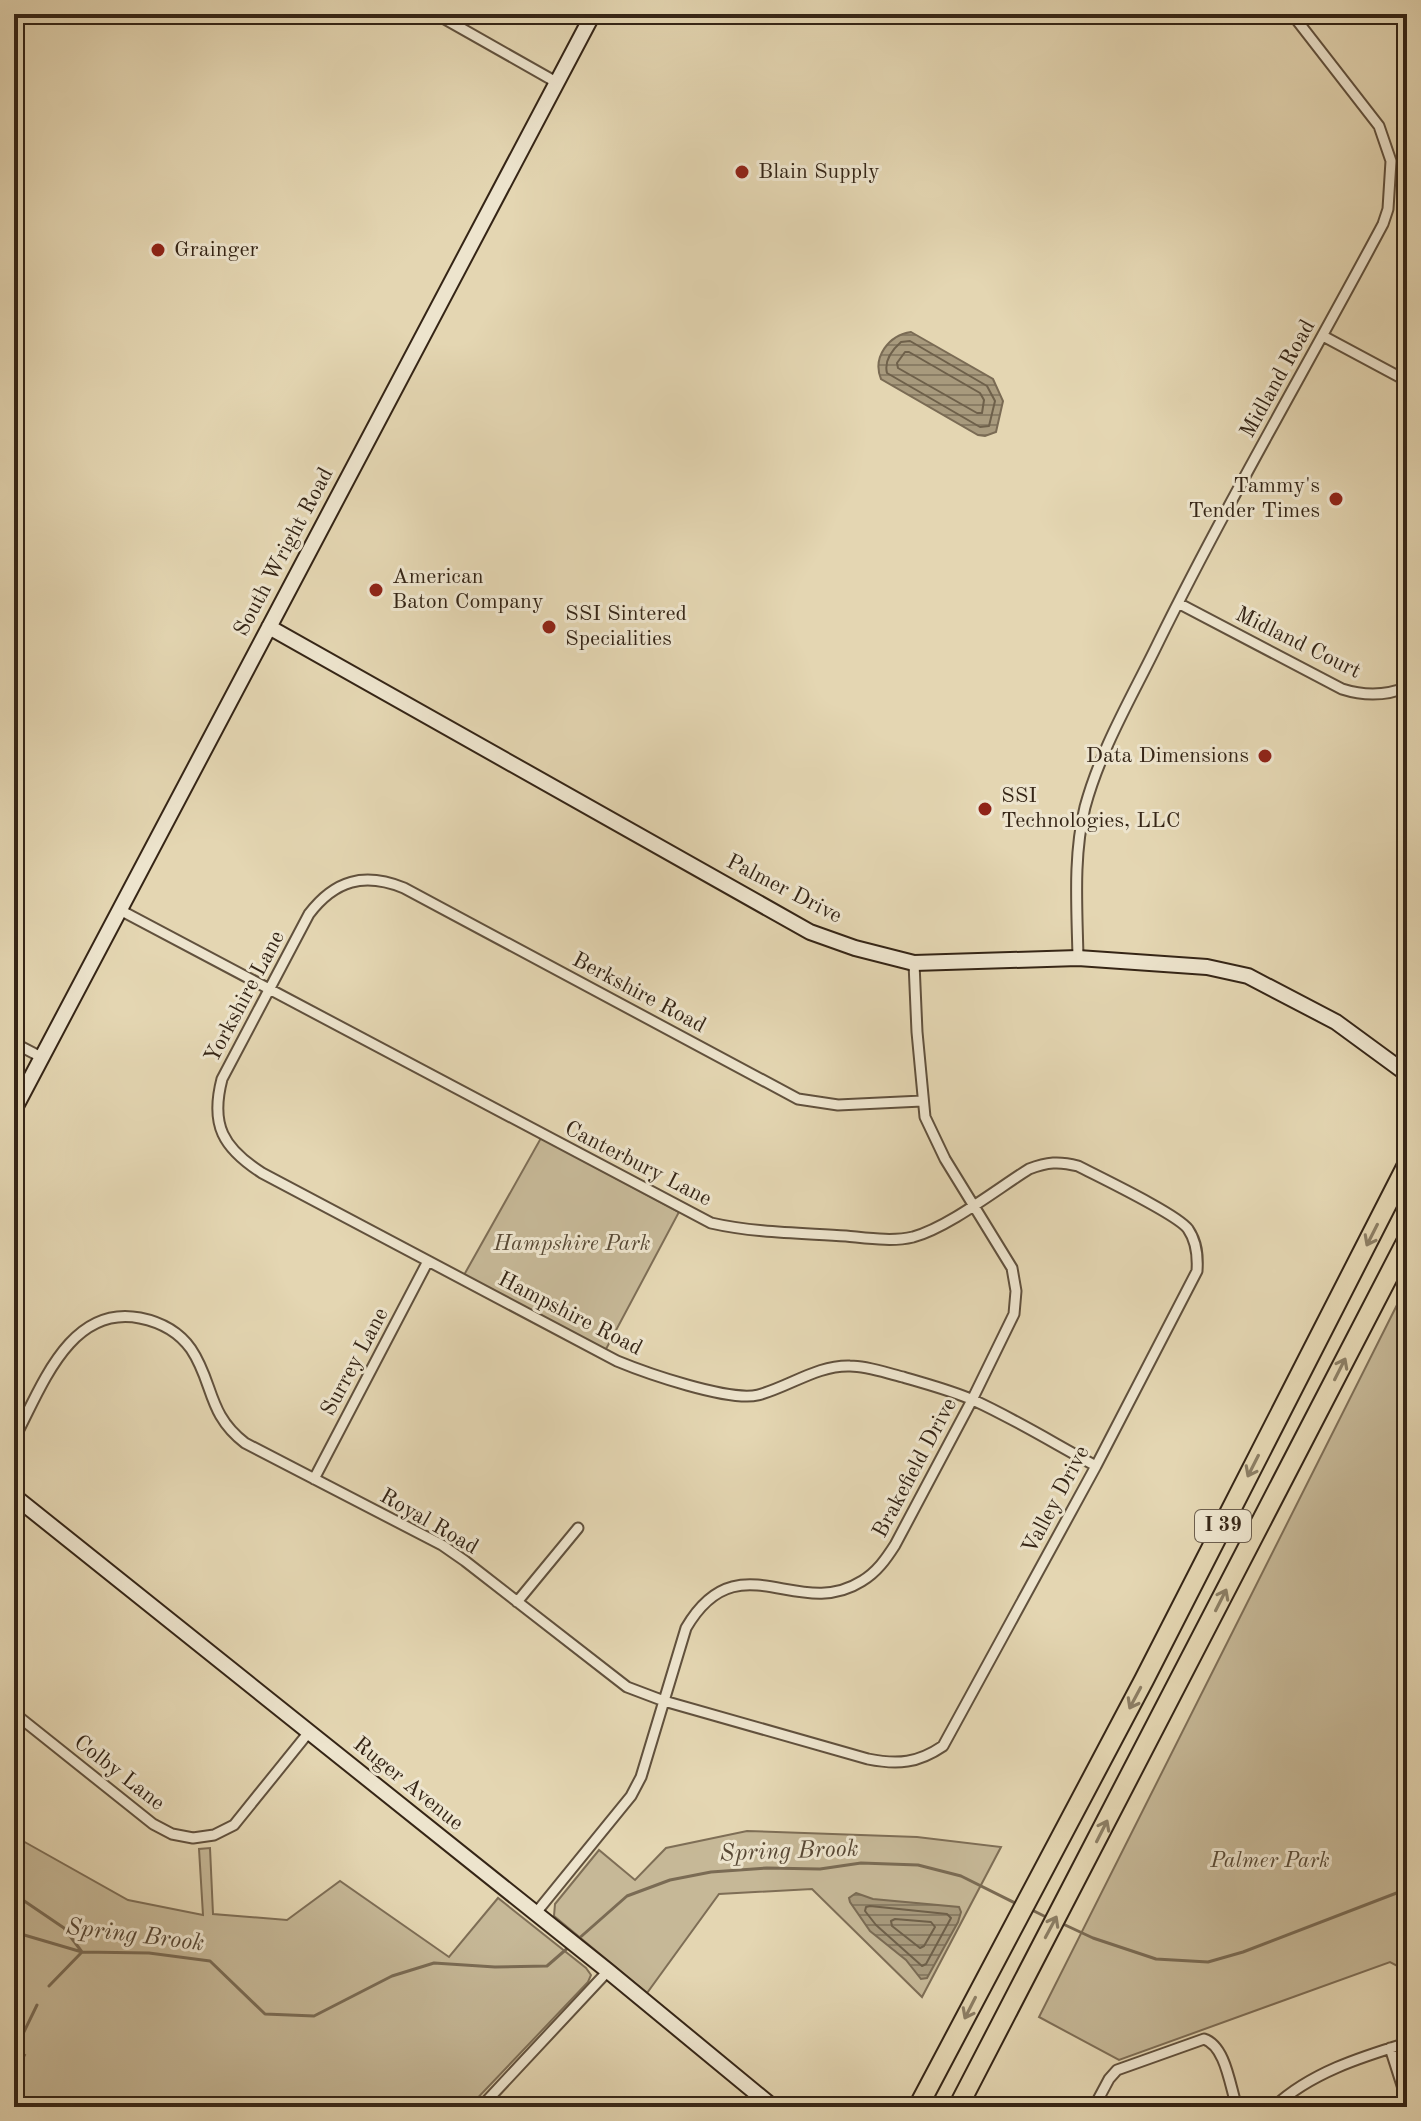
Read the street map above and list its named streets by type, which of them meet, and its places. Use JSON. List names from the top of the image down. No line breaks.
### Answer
{"streets":{"highway":["I 39"],"street":["Midland Road","South Wright Road","Midland Court","Palmer Drive","Berkshire Road","Yorkshire Lane","Canterbury Lane","Hampshire Road","Surrey Lane","Brakefield Drive","Valley Drive","Royal Road","Colby Lane","Ruger Avenue"]},"crossings":[["Midland Road","Midland Court"],["Midland Road","Palmer Drive"],["South Wright Road","Palmer Drive"],["South Wright Road","Canterbury Lane"],["Palmer Drive","Brakefield Drive"],["Berkshire Road","Yorkshire Lane"],["Berkshire Road","Brakefield Drive"],["Yorkshire Lane","Canterbury Lane"],["Yorkshire Lane","Hampshire Road"],["Canterbury Lane","Brakefield Drive"],["Canterbury Lane","Valley Drive"],["Hampshire Road","Surrey Lane"],["Hampshire Road","Brakefield Drive"],["Hampshire Road","Valley Drive"],["Surrey Lane","Royal Road"],["Brakefield Drive","Royal Road"],["Brakefield Drive","Ruger Avenue"],["Valley Drive","Royal Road"],["Colby Lane","Ruger Avenue"]],"water":["Spring Brook"],"parks":["Hampshire Park","Palmer Park"],"places":["Blain Supply","Grainger","Tammy's Tender Times","American Baton Company","SSI Sintered Specialities","Data Dimensions","SSI Technologies, LLC"]}
